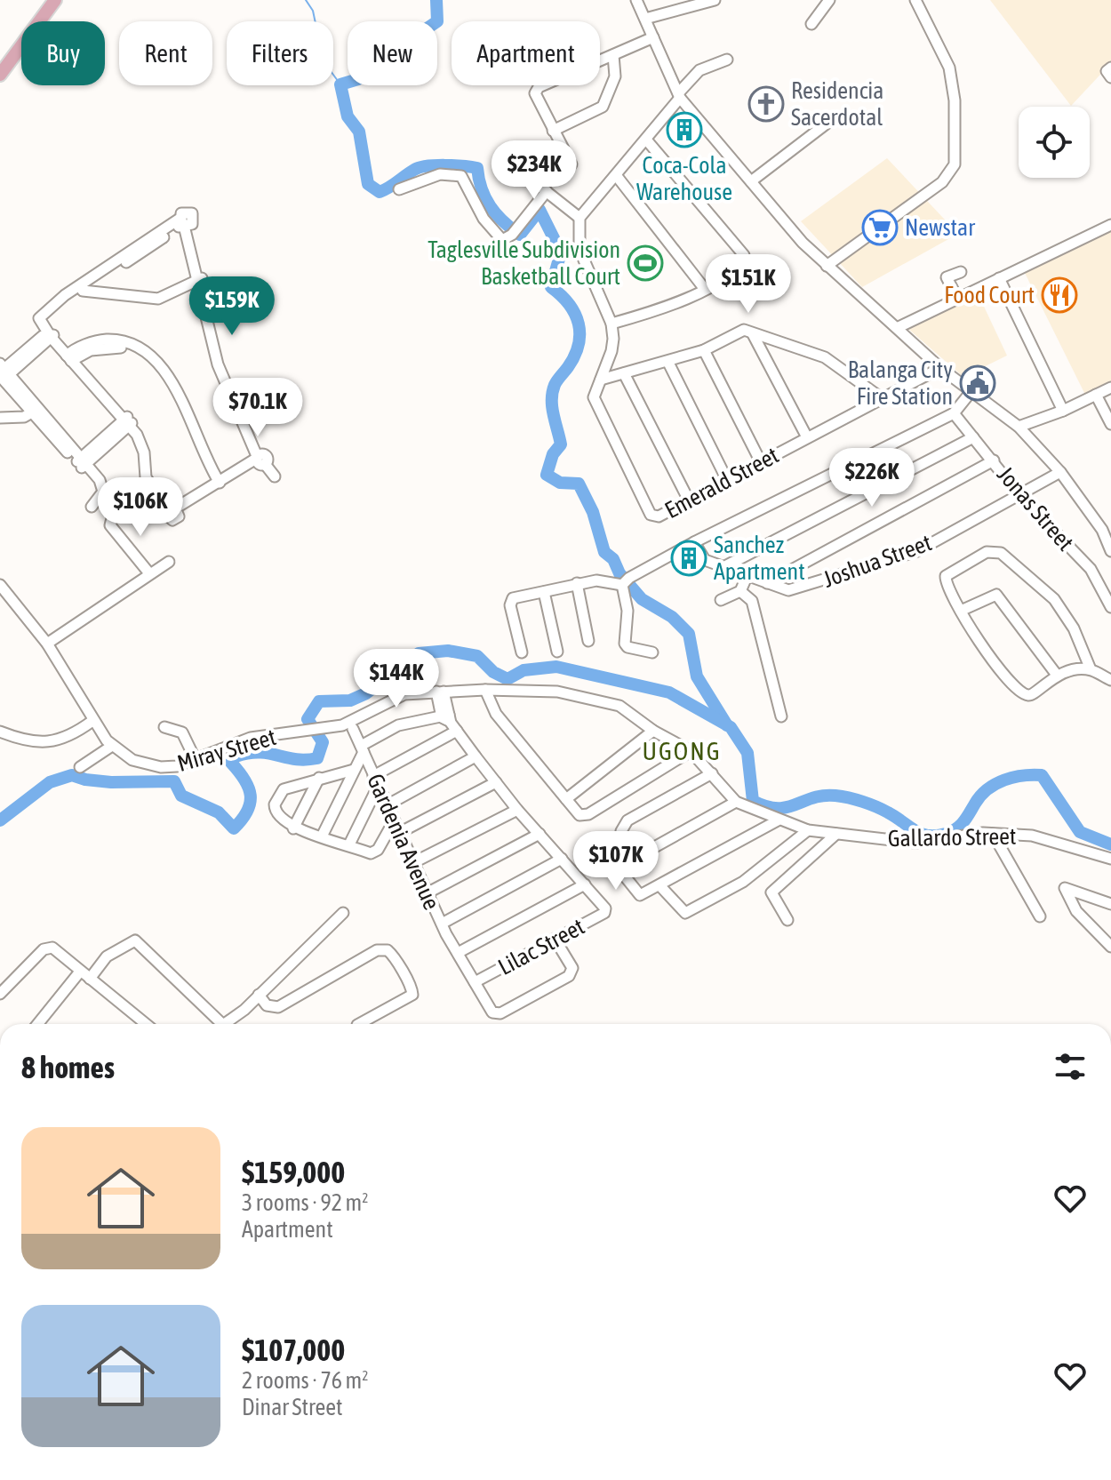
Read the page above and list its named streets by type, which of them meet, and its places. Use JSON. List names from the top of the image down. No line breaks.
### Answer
{"streets":{"street":["Emerald Street","Jonas Street","Joshua Street","Miray Street","Gallardo Street","Gardenia Avenue","Lilac Street"]},"crossings":[["Jonas Street","Joshua Street"],["Miray Street","Gallardo Street"],["Gardenia Avenue","Lilac Street"]],"districts":["UGONG"],"places":{"church":["Residencia Sacerdotal"],"building":["Coca-Cola Warehouse","Sanchez Apartment"],"supermarket":["Newstar"],"sports":["Taglesville Subdivision Basketball Court"],"restaurant":["Food Court"],"public building":["Balanga City Fire Station"]},"page":{"chip":["Buy","Rent","Filters","New","Apartment"],"price":["$234K","$151K","$159K","$70.1K","$226K","$106K","$144K","$107K"],"heading":"8 homes","list":[{"name":"$159,000","note":"3 rooms · 92 m² · Apartment"},{"name":"$107,000","note":"2 rooms · 76 m² · Dinar Street"}]}}
